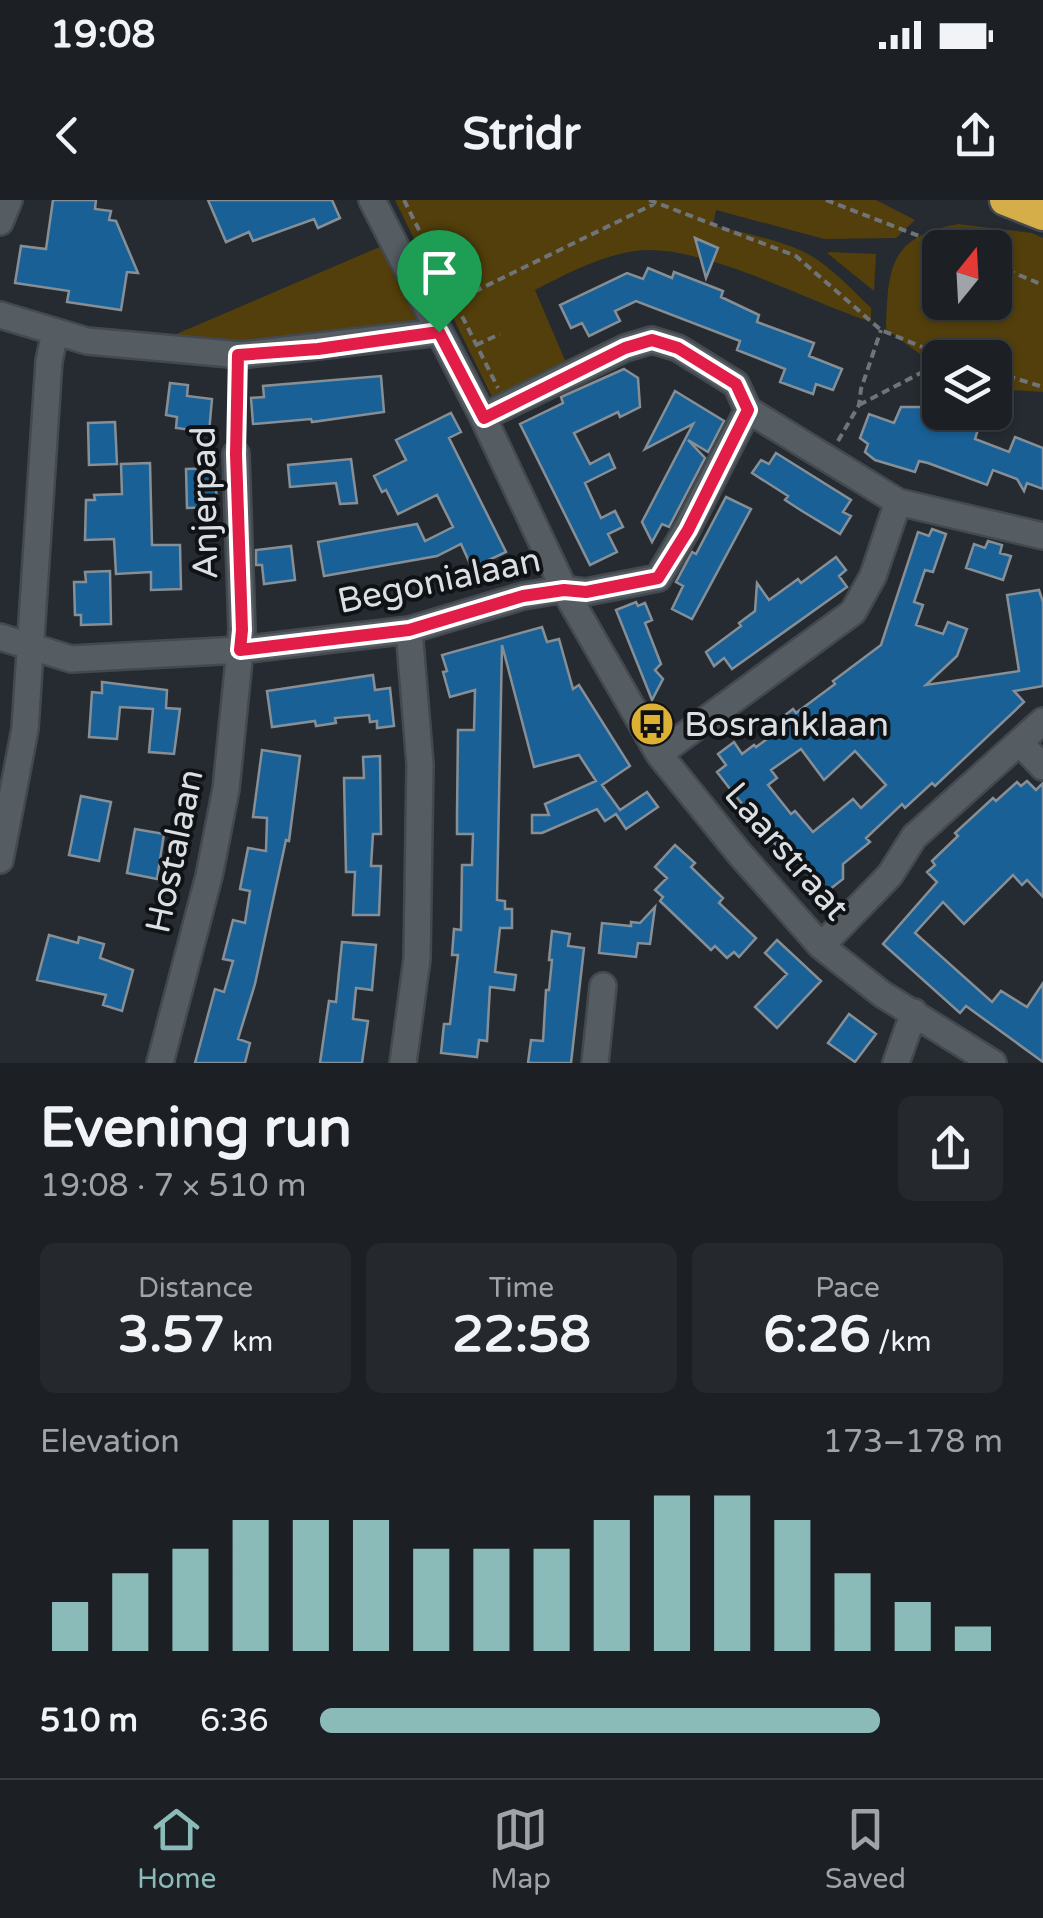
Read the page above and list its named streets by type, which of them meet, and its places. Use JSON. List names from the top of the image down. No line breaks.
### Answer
{"streets":{"street":["Anjerpad","Begonialaan","Hostalaan","Laarstraat"]},"crossings":[["Anjerpad","Begonialaan"],["Anjerpad","Hostalaan"],["Begonialaan","Hostalaan"],["Begonialaan","Laarstraat"]],"places":{"bus stop":["Bosranklaan"]},"north":"top","page":{"status":"19:08","header":"Stridr","heading":["Evening run","19:08 · 7 × 510 m"],"stats":[["Distance","3.57 km"],["Time","22:58"],["Pace","6:26 /km"]],"chart":["Elevation","173–178 m"],"list":[{"name":"510 m","note":"6:36"}],"tabs":["Home","Map","Saved"]}}
